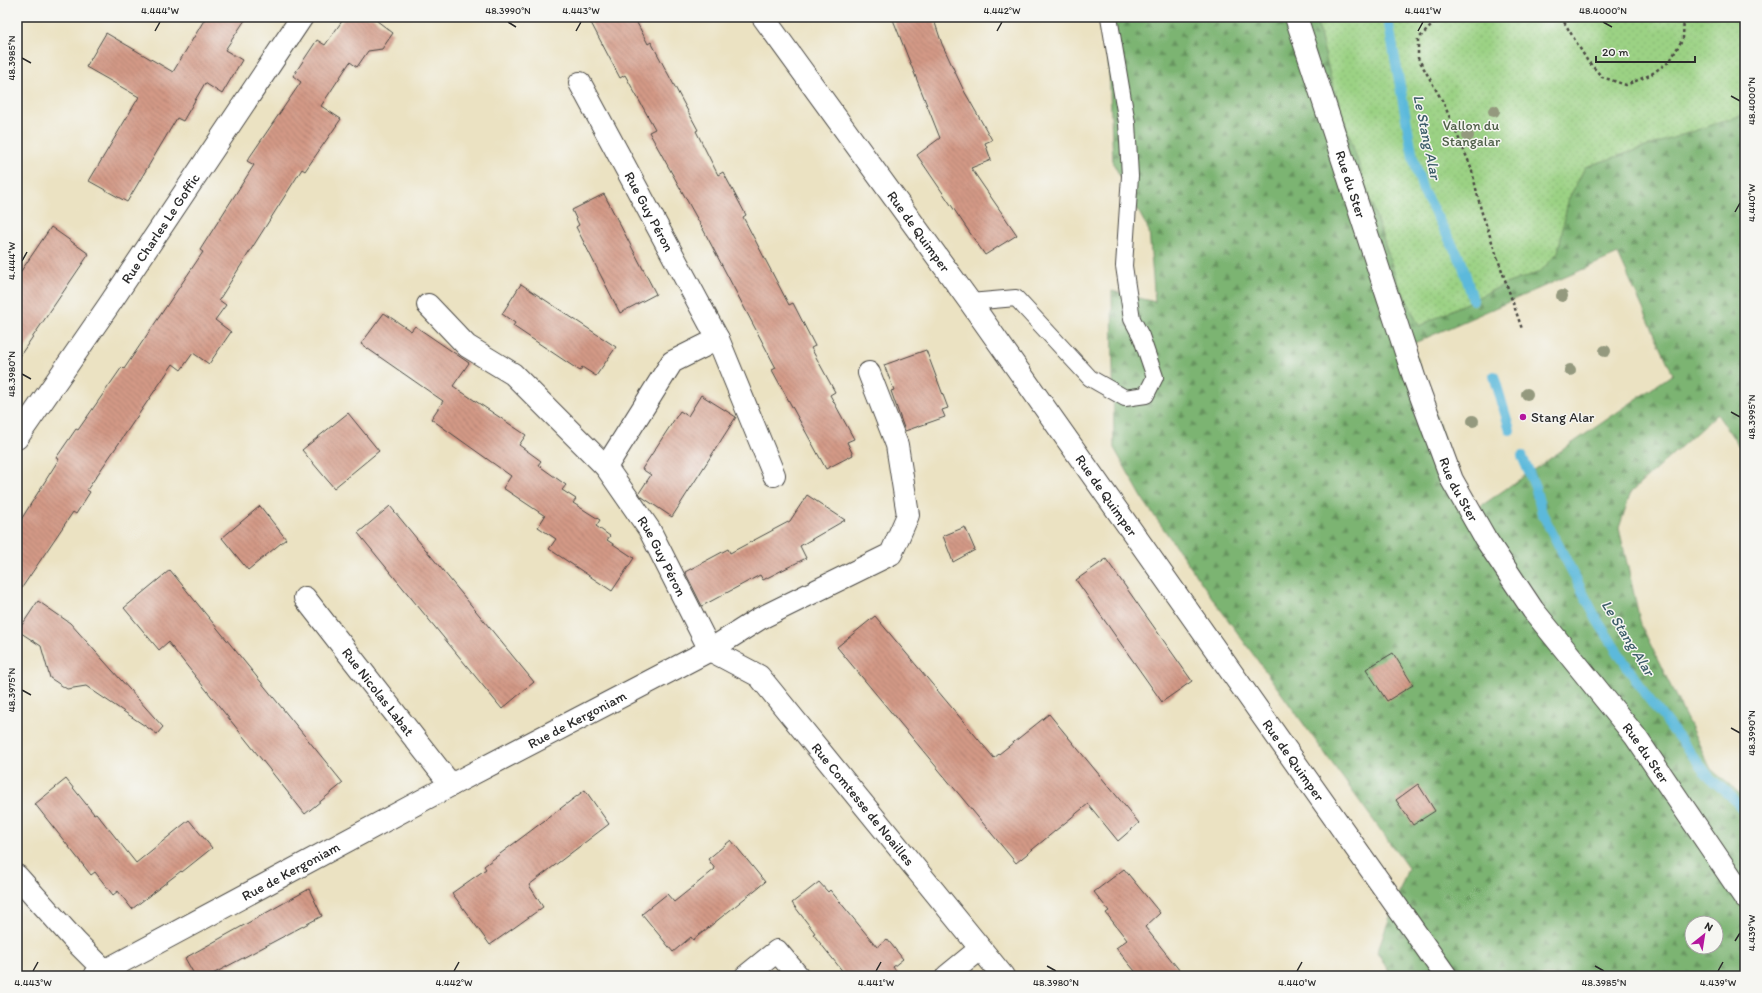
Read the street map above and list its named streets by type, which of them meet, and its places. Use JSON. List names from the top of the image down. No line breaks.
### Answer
{"streets":{"street":["Rue du Ster","Rue Guy Péron","Rue Charles Le Goffic","Rue de Quimper","Rue Nicolas Labat","Rue de Kergoniam","Rue Comtesse de Noailles"]},"crossings":[["Rue Guy Péron","Rue de Kergoniam"],["Rue Guy Péron","Rue Comtesse de Noailles"],["Rue Nicolas Labat","Rue de Kergoniam"],["Rue de Kergoniam","Rue Comtesse de Noailles"]],"water":["Le Stang Alar"],"parks":["Vallon du Stangalar"],"places":["Stang Alar"],"scale_bar":"20 m","north":"top right","coordinates":["4.444°W","48.3990°N","4.443°W","4.442°W","4.441°W","48.4000°N","48.3985°N","4.440°W","48.3980°N","48.3995°N","48.3975°N","4.439°W"]}
